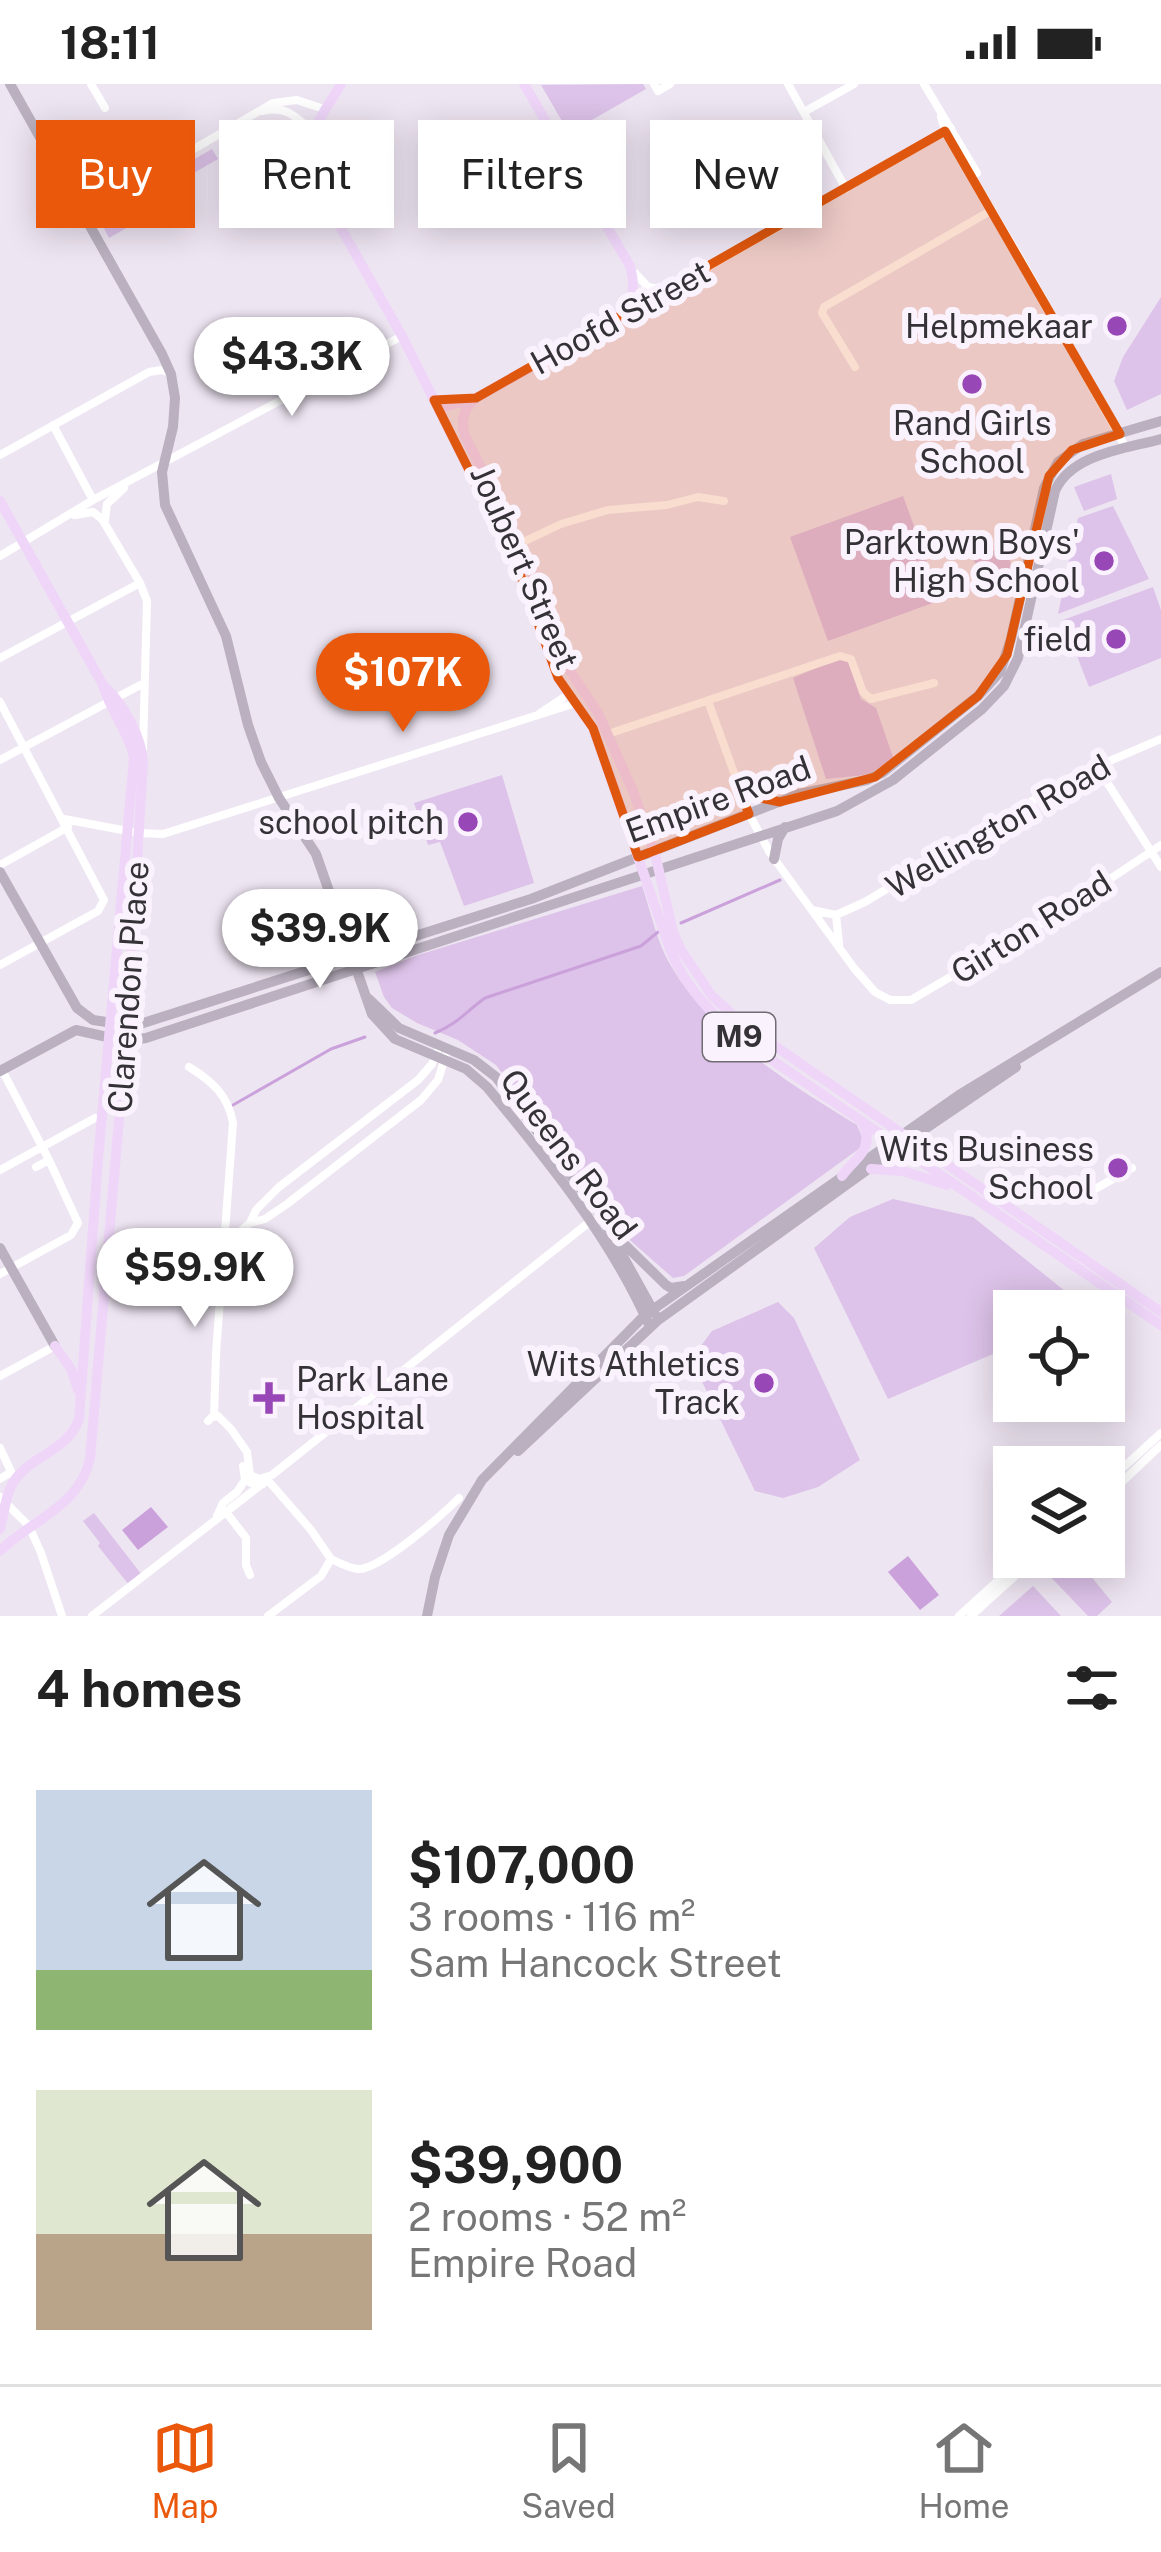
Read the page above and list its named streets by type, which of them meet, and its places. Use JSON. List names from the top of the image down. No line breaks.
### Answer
{"streets":{"main road":["Hoofd Street","Joubert Street","Empire Road","Clarendon Place","M9","Queens Road"],"street":["Wellington Road","Girton Road"]},"crossings":[["Hoofd Street","Joubert Street"],["Joubert Street","Empire Road"],["Joubert Street","M9"],["Empire Road","Clarendon Place"],["Empire Road","M9"],["Empire Road","Queens Road"]],"places":{"other":["Helpmekaar","Rand Girls School","Parktown Boys' High School","field","school pitch","Wits Business School","Wits Athletics Track"],"health":["Park Lane Hospital"]},"page":{"status":"18:11","chip":["Buy","Rent","Filters","New"],"price":["$43.3K","$107K","$39.9K","$59.9K"],"heading":"4 homes","list":[{"name":"$107,000","note":"3 rooms · 116 m² · Sam Hancock Street"},{"name":"$39,900","note":"2 rooms · 52 m² · Empire Road"}],"tabs":["Map","Saved","Home"]}}
